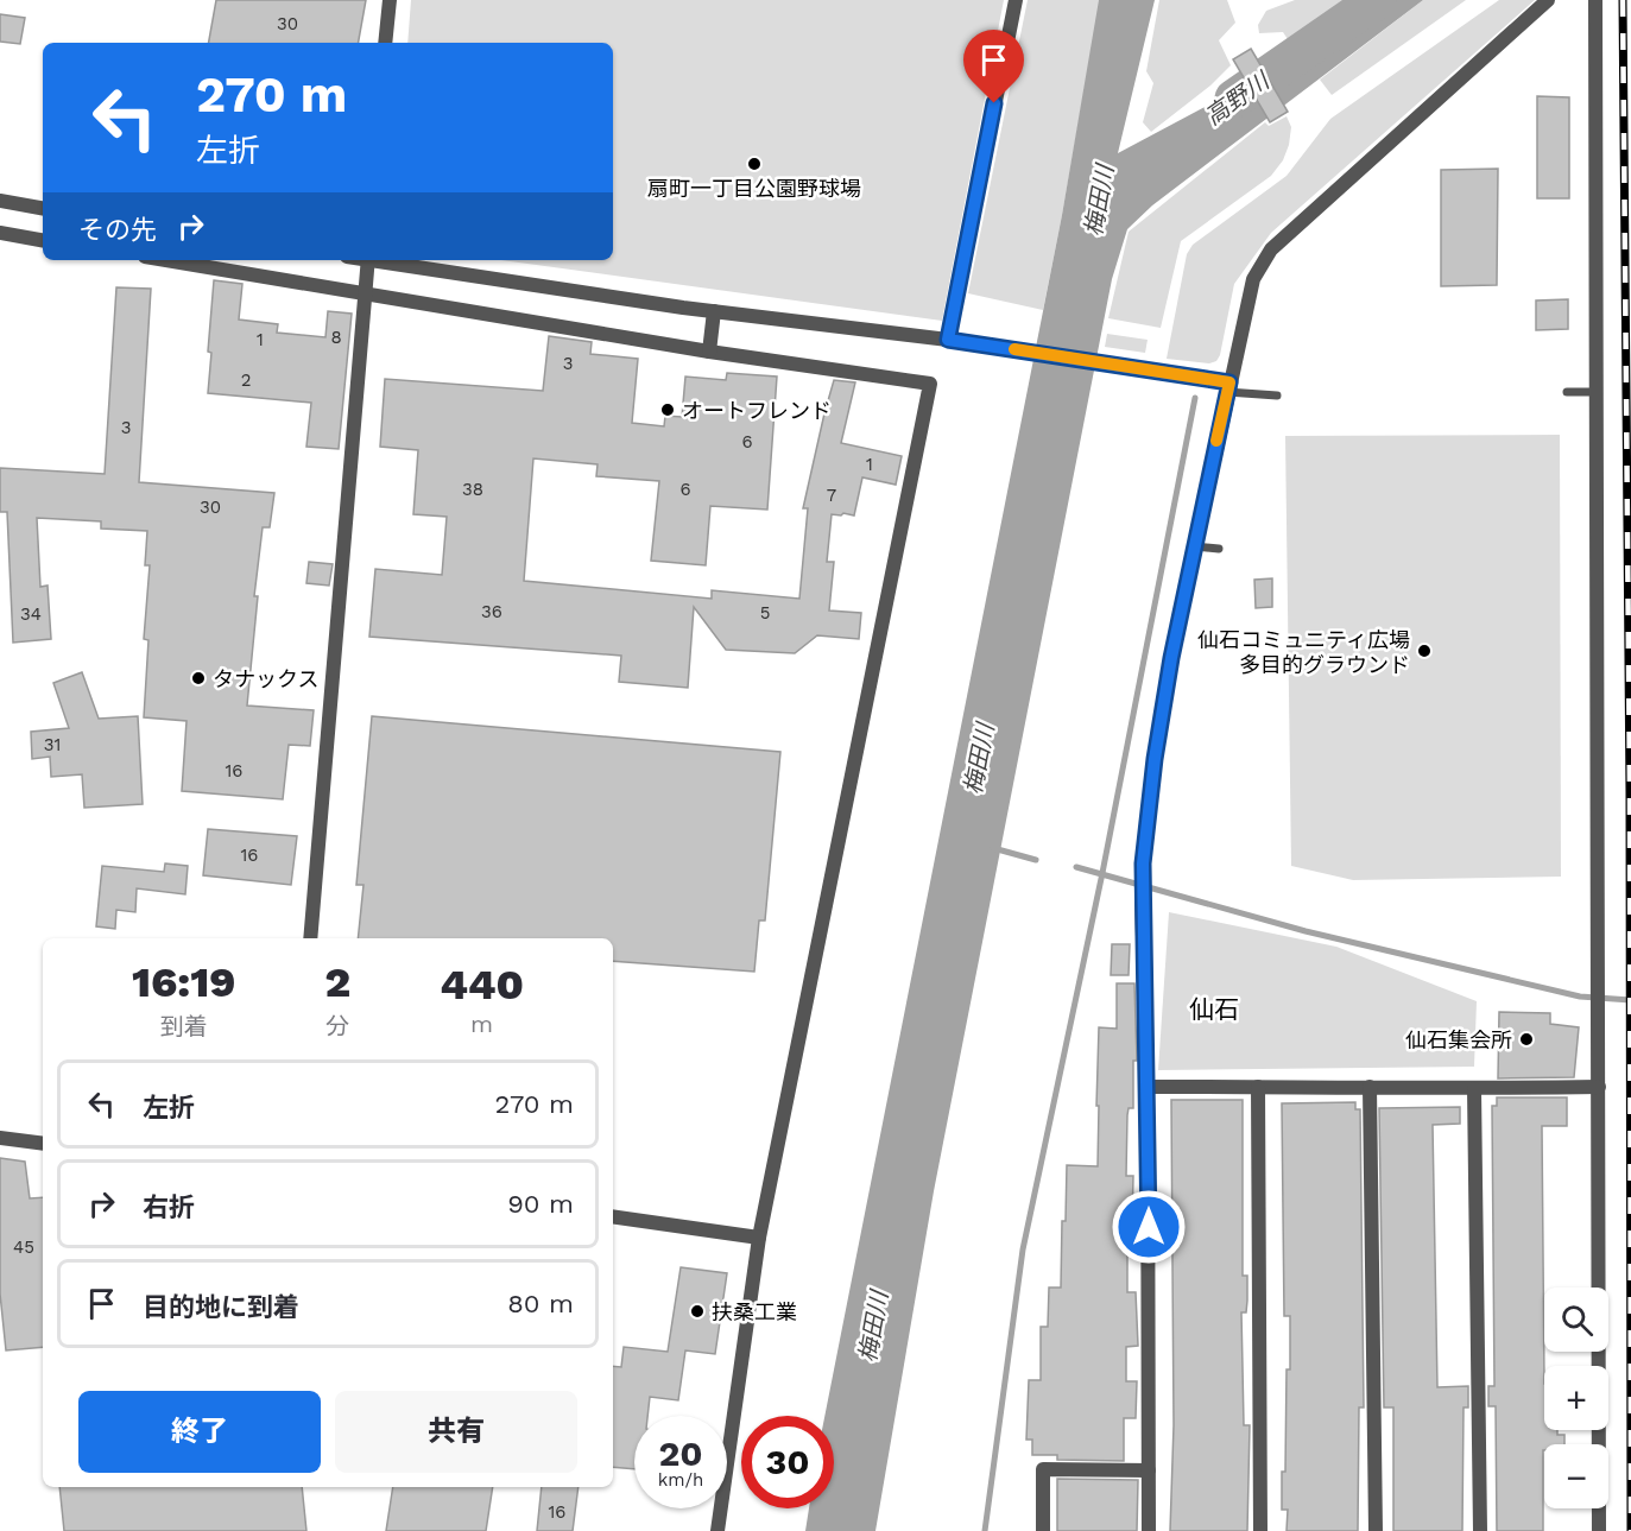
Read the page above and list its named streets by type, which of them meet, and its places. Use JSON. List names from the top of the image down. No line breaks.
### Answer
{"districts":["仙石"],"water":["高野川","梅田川"],"places":["扇町一丁目公園野球場","オートフレンド","仙石コミュニティ広場 多目的グラウンド","タナックス","仙石集会所","扶桑工業"],"house_numbers":["30","8","1","3","2","3","6","1","38","6","7","30","36","5","34","31","16","16","45","16"],"page":{"turn":["270 m","左折"],"then":"その先","eta":["16:19","到着","2","分","440","m"],"list":[{"name":"左折","value":"270 m"},{"name":"右折","value":"90 m"},{"name":"目的地に到着","value":"80 m"}],"map_buttons":["+","−"],"buttons":["終了","共有"],"speed":"20 km/h","limit":"30"}}
